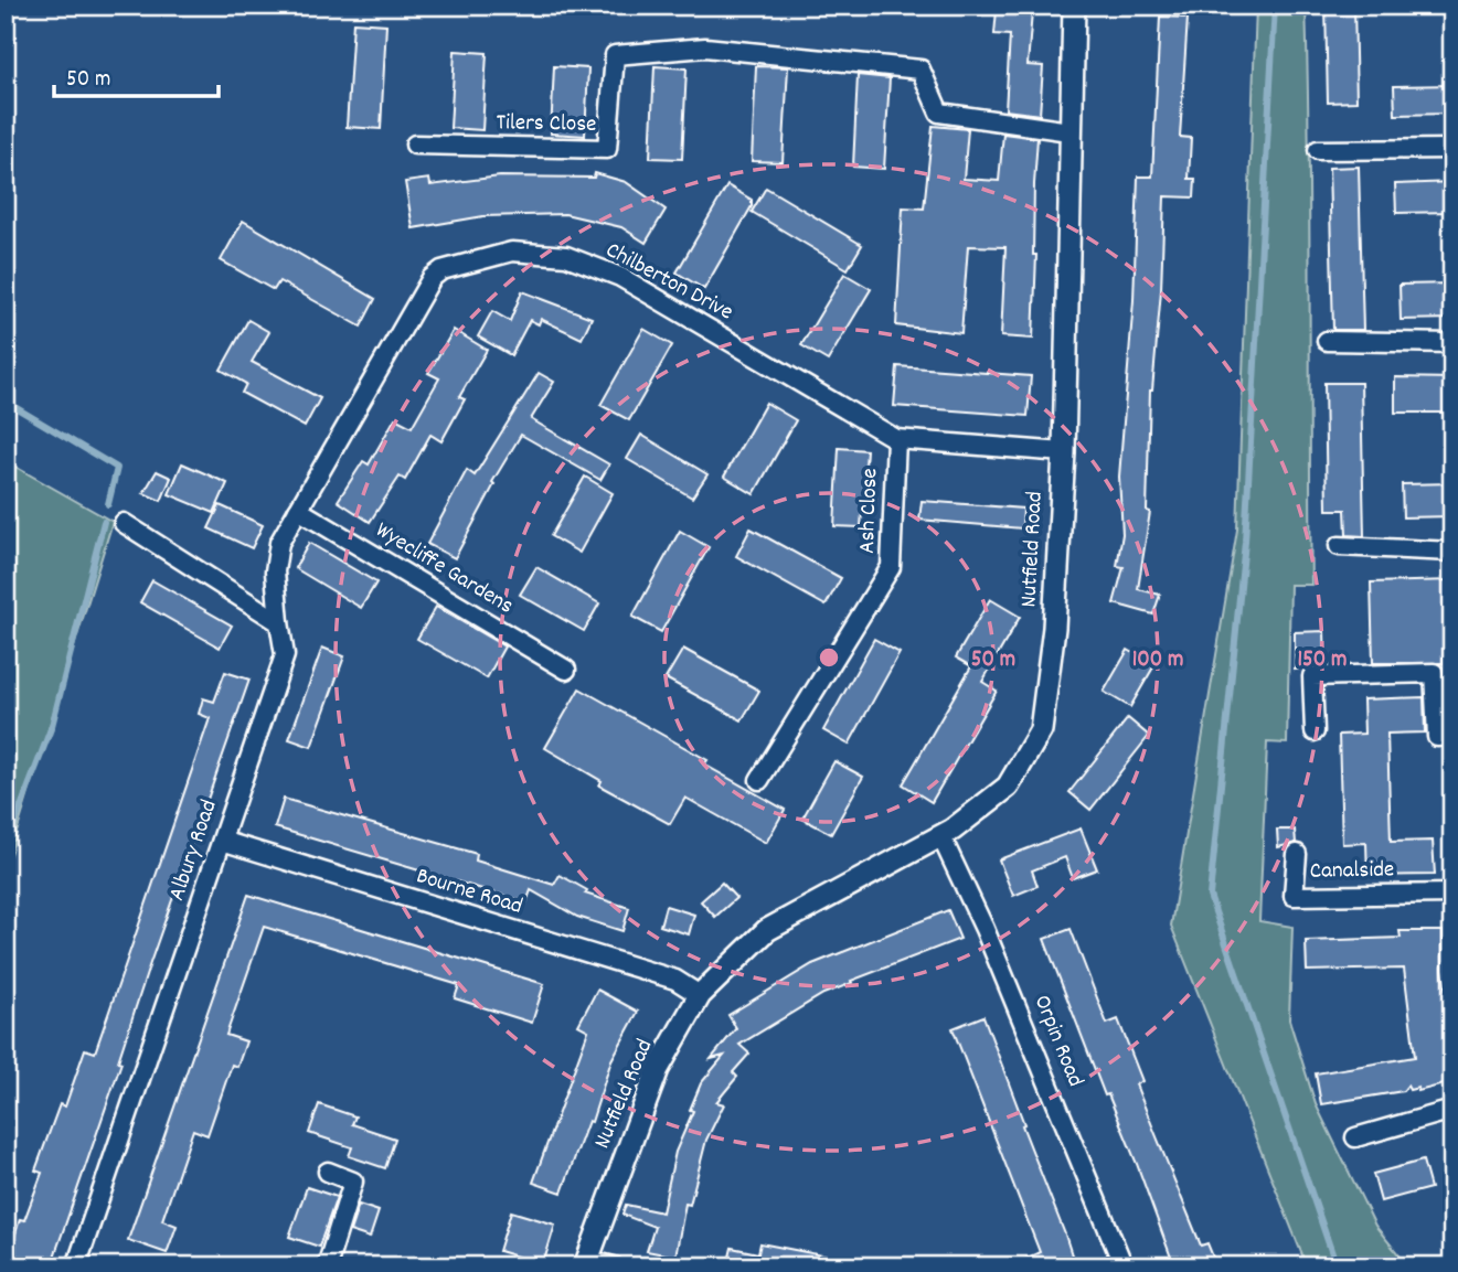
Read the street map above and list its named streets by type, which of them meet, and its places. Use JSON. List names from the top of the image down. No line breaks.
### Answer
{"streets":{"street":["Tilers Close","Chilberton Drive","Ash Close","Nutfield Road","Wyecliffe Gardens","Albury Road","Canalside","Bourne Road","Orpin Road"]},"crossings":[["Tilers Close","Nutfield Road"],["Chilberton Drive","Ash Close"],["Chilberton Drive","Nutfield Road"],["Chilberton Drive","Wyecliffe Gardens"],["Chilberton Drive","Albury Road"],["Nutfield Road","Bourne Road"],["Nutfield Road","Orpin Road"],["Albury Road","Bourne Road"]],"scale_bar":"50 m","rings":["50 m","100 m","150 m"]}
